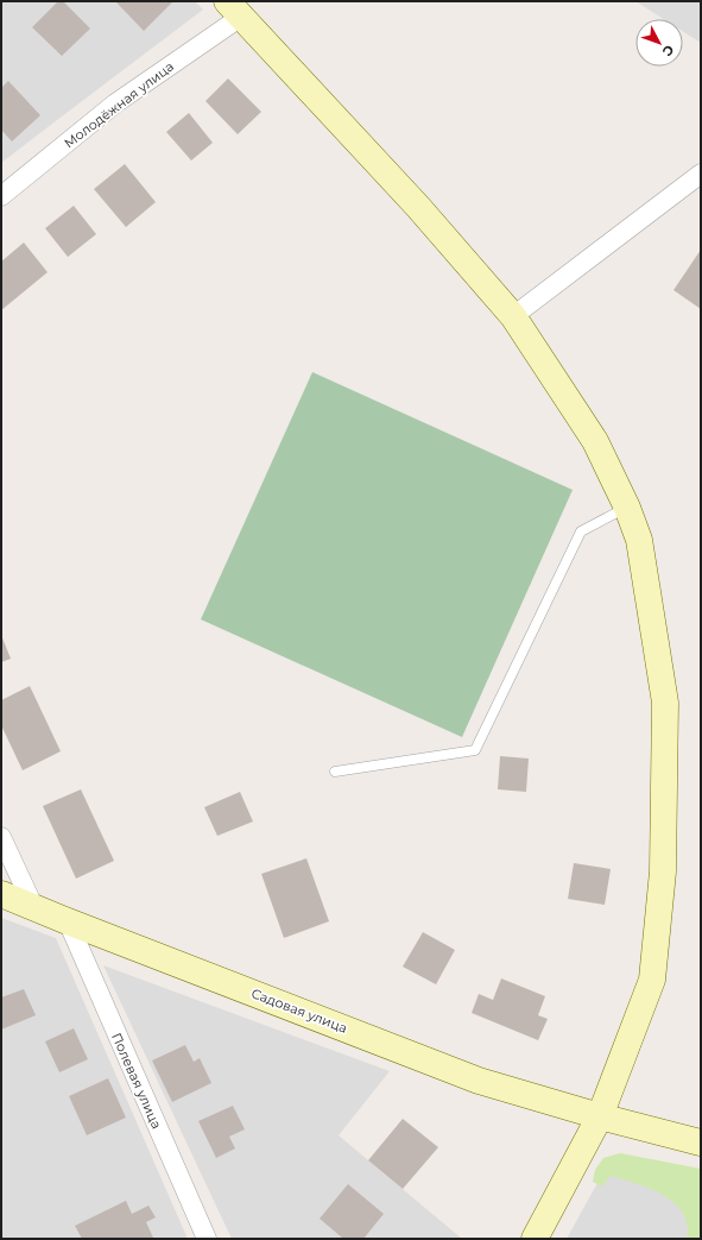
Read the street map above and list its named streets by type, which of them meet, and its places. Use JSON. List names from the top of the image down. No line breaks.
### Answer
{"streets":{"main road":["Садовая улица"],"street":["Молодёжная улица","Полевая улица"]},"crossings":[["Садовая улица","Полевая улица"]],"north":"bottom right"}
